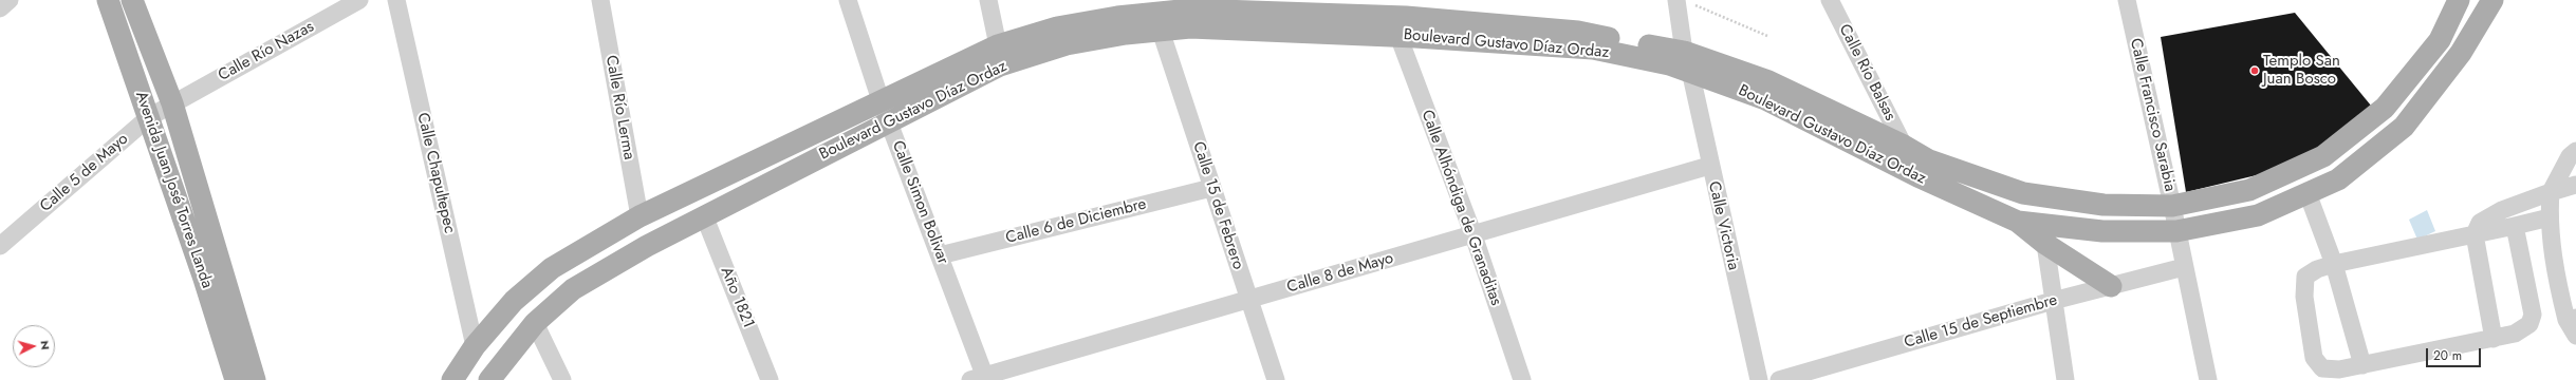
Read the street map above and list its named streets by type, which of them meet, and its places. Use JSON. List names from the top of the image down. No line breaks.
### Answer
{"streets":{"main road":["Boulevard Gustavo Díaz Ordaz","Avenida Juan José Torres Landa"],"street":["Calle Río Nazas","Calle Río Balsas","Calle Río Lerma","Calle Francisco Sarabia","Calle 5 de Mayo","Calle Chapultepec","Calle Simon Bolivar","Calle 15 de Febrero","Calle Alhóndiga de Granaditas","Calle 6 de Diciembre","Calle Victoria","Calle 8 de Mayo","Año 1821","Calle 15 de Septiembre"]},"crossings":[["Boulevard Gustavo Díaz Ordaz","Calle Río Balsas"],["Boulevard Gustavo Díaz Ordaz","Calle Río Lerma"],["Boulevard Gustavo Díaz Ordaz","Calle Francisco Sarabia"],["Boulevard Gustavo Díaz Ordaz","Calle Chapultepec"],["Boulevard Gustavo Díaz Ordaz","Calle Simon Bolivar"],["Boulevard Gustavo Díaz Ordaz","Calle 15 de Febrero"],["Boulevard Gustavo Díaz Ordaz","Calle Alhóndiga de Granaditas"],["Boulevard Gustavo Díaz Ordaz","Calle Victoria"],["Boulevard Gustavo Díaz Ordaz","Año 1821"],["Calle Río Nazas","Calle 5 de Mayo"],["Calle Río Nazas","Avenida Juan José Torres Landa"],["Calle Francisco Sarabia","Calle 15 de Septiembre"],["Calle 5 de Mayo","Avenida Juan José Torres Landa"],["Calle Simon Bolivar","Calle 6 de Diciembre"],["Calle Simon Bolivar","Calle 8 de Mayo"],["Calle 15 de Febrero","Calle 6 de Diciembre"],["Calle 15 de Febrero","Calle 8 de Mayo"],["Calle Alhóndiga de Granaditas","Calle 8 de Mayo"],["Calle Victoria","Calle 8 de Mayo"]],"places":["Templo San Juan Bosco"],"scale_bar":"20 m","north":"right"}
